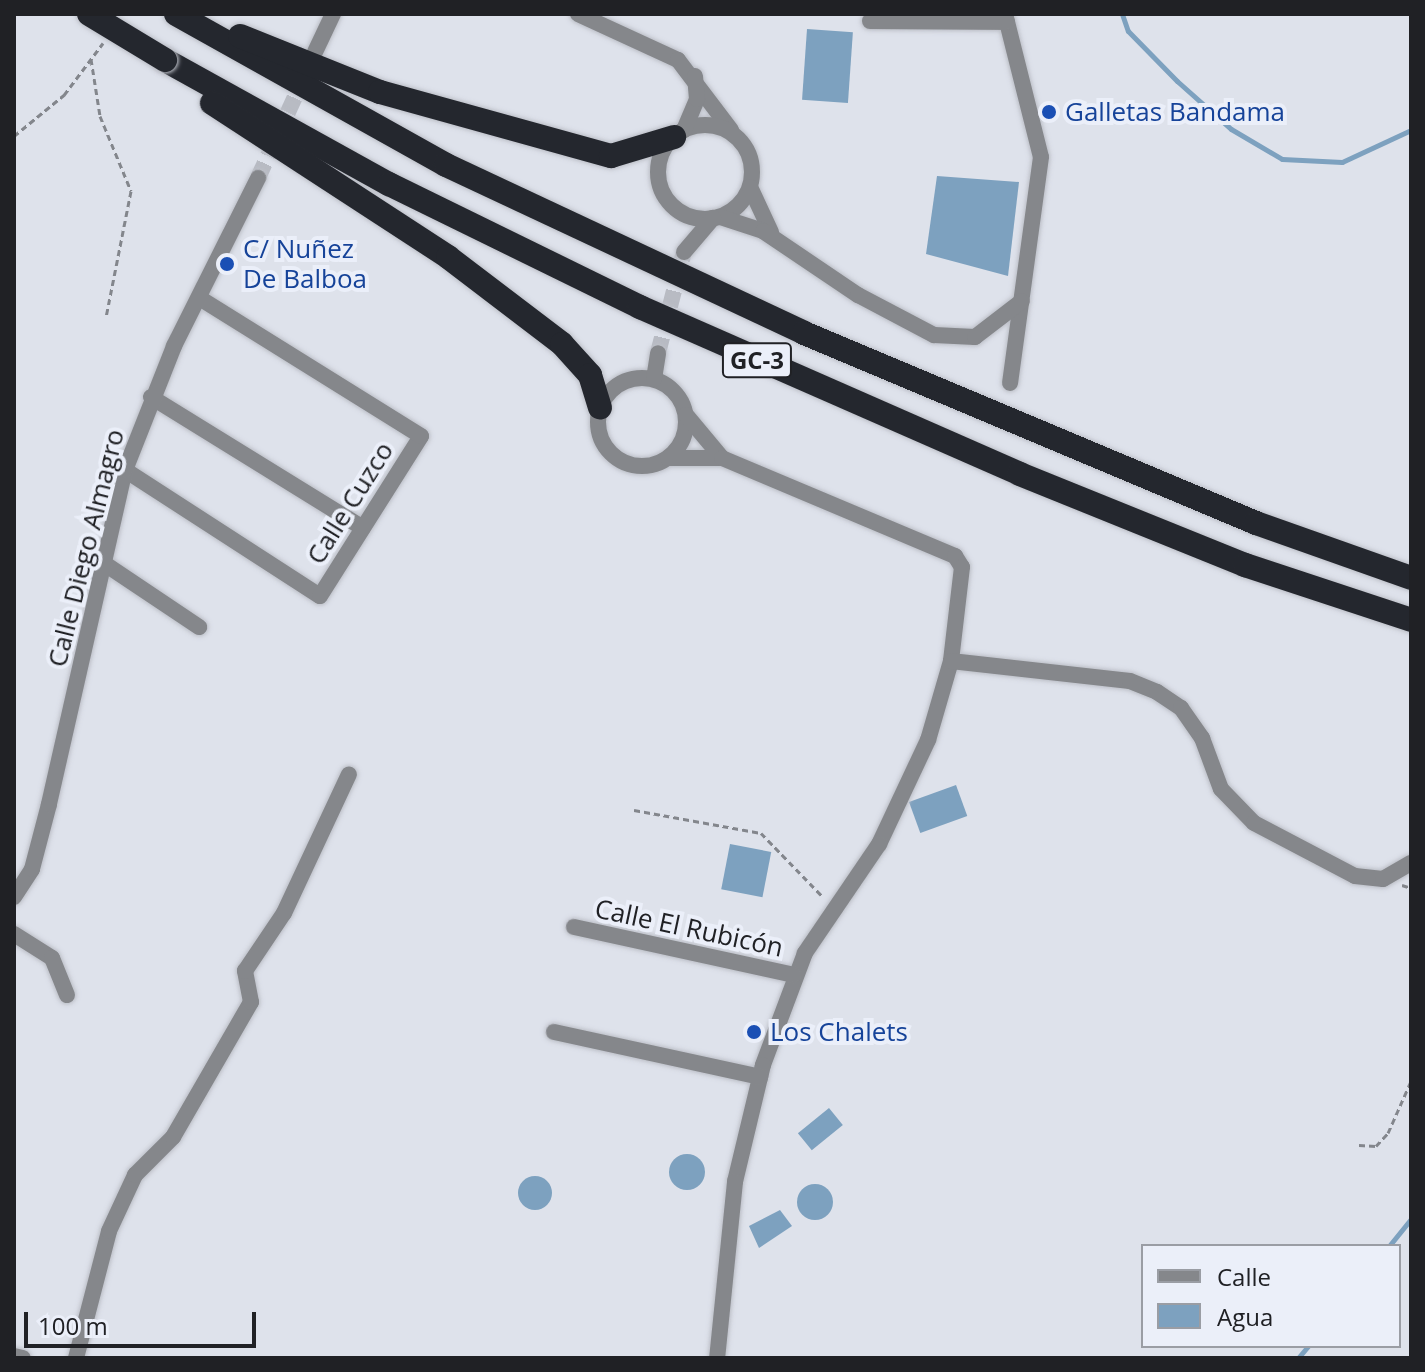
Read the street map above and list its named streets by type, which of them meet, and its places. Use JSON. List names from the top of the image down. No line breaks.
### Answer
{"streets":{"highway":["GC-3"],"street":["Calle Cuzco","Calle Diego Almagro","Calle El Rubicón"]},"crossings":[["Calle Cuzco","Calle Diego Almagro"]],"places":["Galletas Bandama","C/ Nuñez De Balboa","Los Chalets"],"legend":["Calle","Agua"],"scale_bar":"100 m"}
